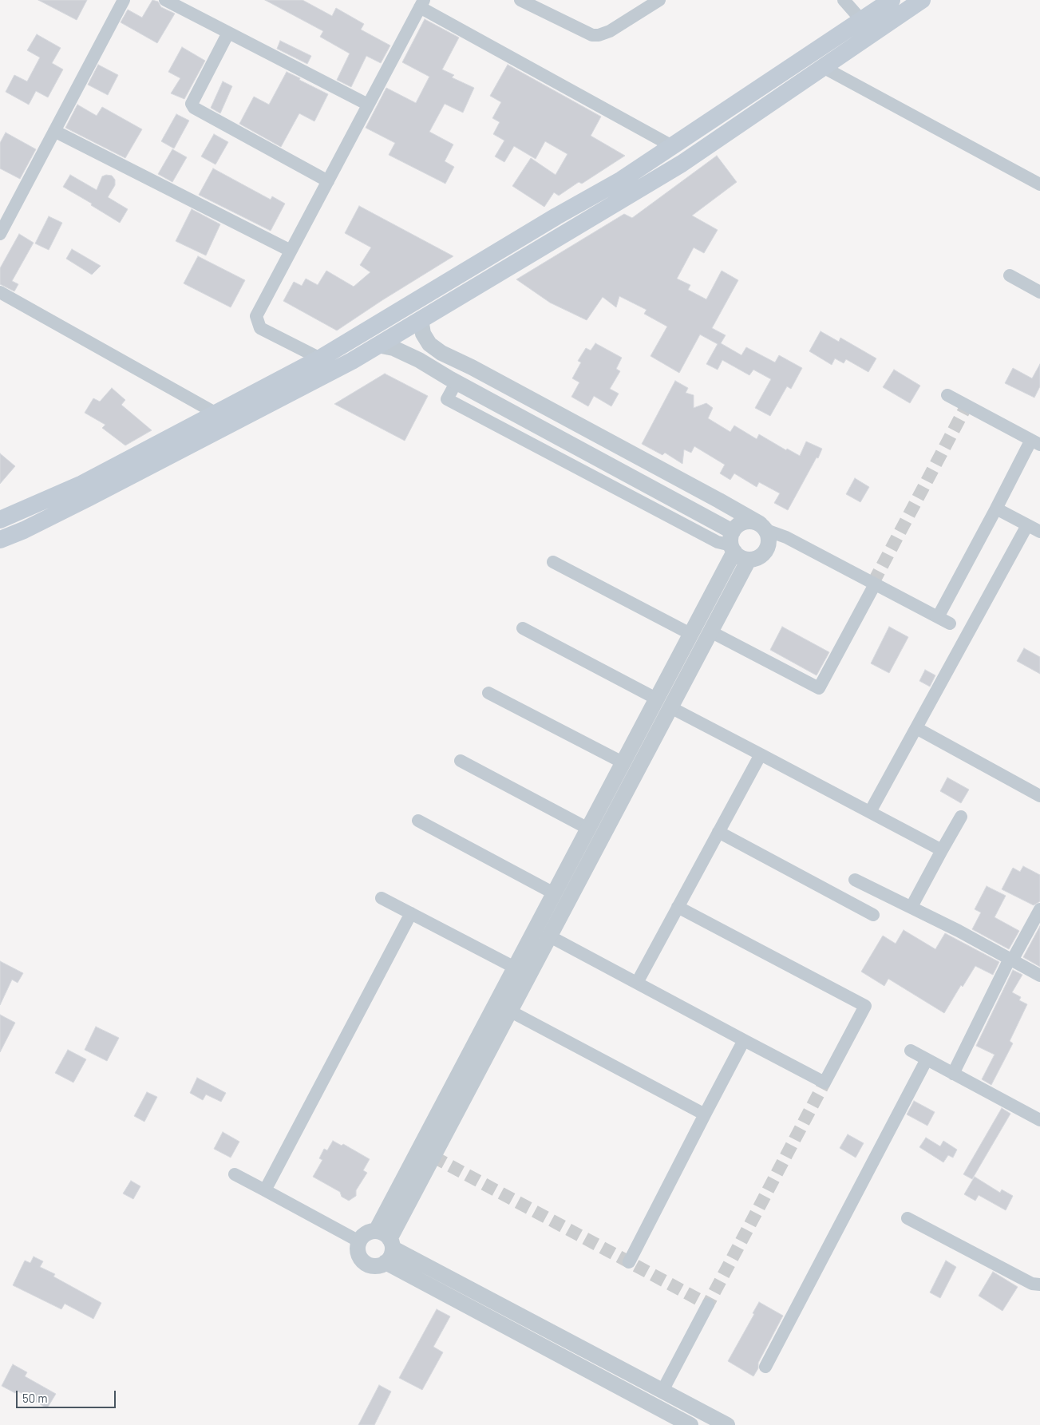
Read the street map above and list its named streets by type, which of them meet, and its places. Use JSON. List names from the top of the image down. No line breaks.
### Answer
{"scale_bar":"50 m"}
